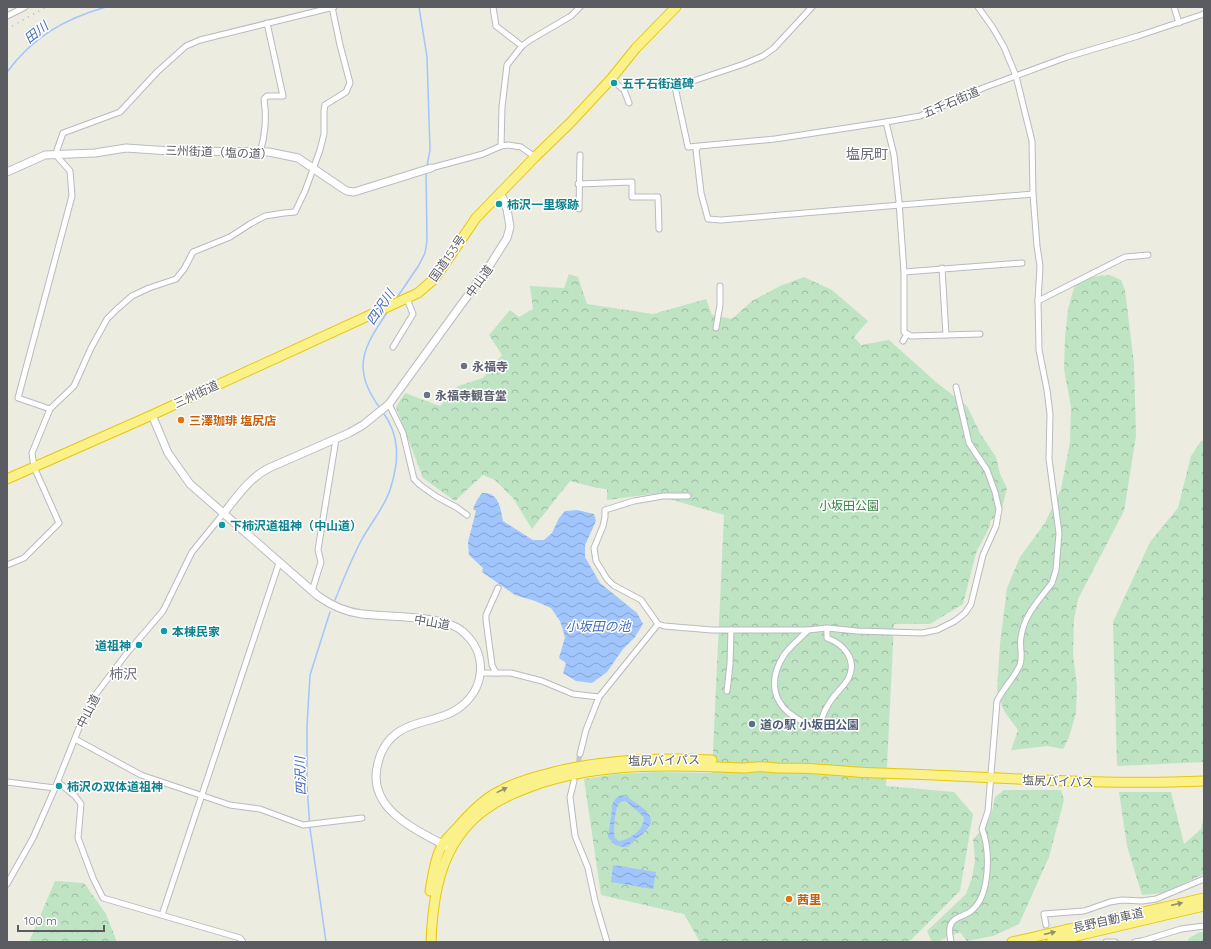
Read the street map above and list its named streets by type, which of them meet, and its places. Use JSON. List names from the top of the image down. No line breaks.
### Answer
{"streets":{"highway":["国道153号","三州街道","塩尻バイパス","長野自動車道"],"street":["五千石街道","三州街道（塩の道）","中山道"]},"crossings":[["国道153号","中山道"],["国道153号","三州街道"]],"districts":["塩尻町","柿沢"],"water":["田川","四沢川","小坂田の池"],"parks":["小坂田公園"],"places":["五千石街道碑","柿沢一里塚跡","永福寺","永福寺観音堂","三澤珈琲 塩尻店","下柿沢道祖神（中山道）","本棟民家","道祖神","道の駅 小坂田公園","柿沢の双体道祖神","茜里"],"scale_bar":"100 m"}
